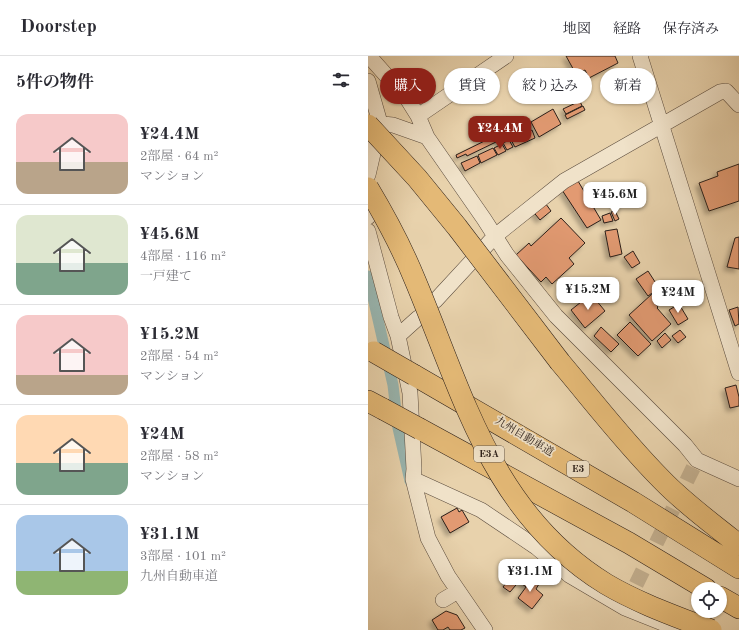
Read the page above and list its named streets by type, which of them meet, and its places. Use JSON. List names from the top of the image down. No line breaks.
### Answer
{"streets":{"highway":["九州自動車道","E3A","E3"]},"page":{"header":"Doorstep","nav":["地図","経路","保存済み"],"heading":"5件の物件","chip":["購入","賃貸","絞り込み","新着"],"list":[{"name":"¥24.4M","note":"2部屋 · 64 m² · マンション"},{"name":"¥45.6M","note":"4部屋 · 116 m² · 一戸建て"},{"name":"¥15.2M","note":"2部屋 · 54 m² · マンション"},{"name":"¥24M","note":"2部屋 · 58 m² · マンション"},{"name":"¥31.1M","note":"3部屋 · 101 m² · 九州自動車道"}],"price":["¥24.4M","¥45.6M","¥15.2M","¥24M","¥31.1M"]}}
